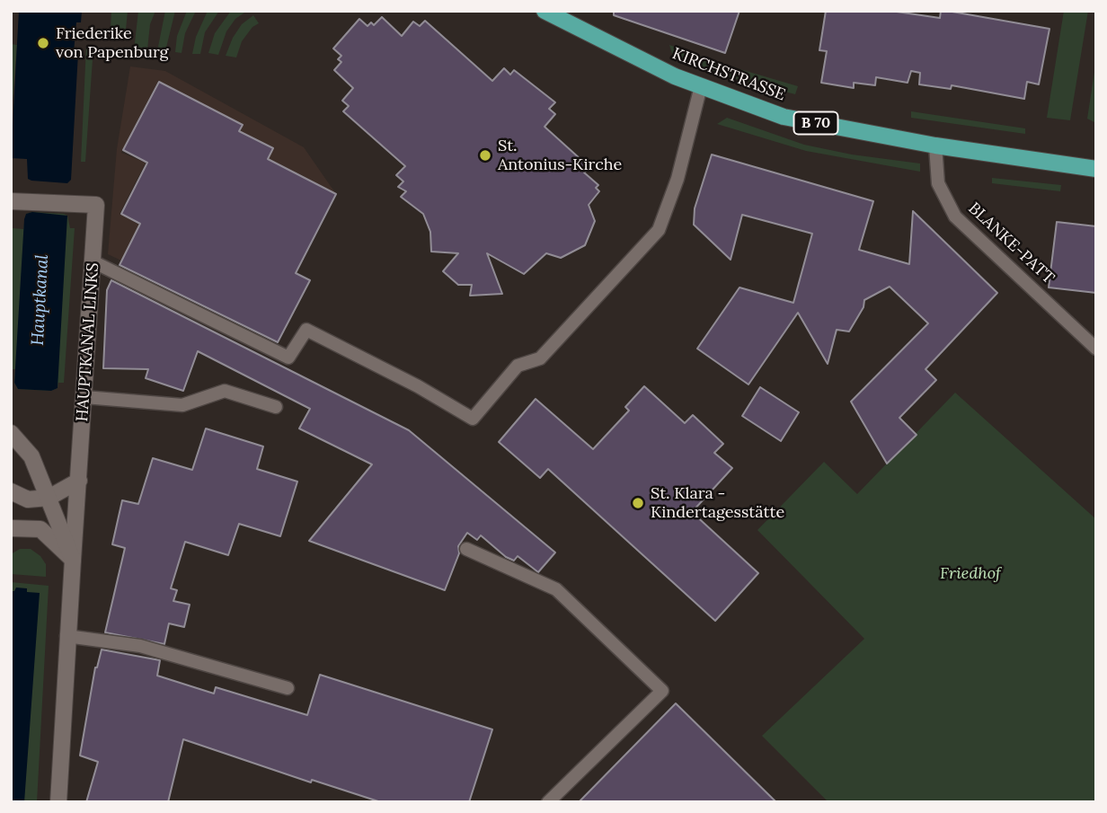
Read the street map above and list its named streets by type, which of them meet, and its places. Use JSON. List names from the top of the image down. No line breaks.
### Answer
{"streets":{"main road":["KIRCHSTRASSE","B 70"],"street":["HAUPTKANAL LINKS"],"lane":["BLANKE-PATT"]},"crossings":[["KIRCHSTRASSE","BLANKE-PATT"]],"water":["Hauptkanal"],"parks":["Friedhof"],"places":["Friederike von Papenburg","St. Antonius-Kirche","St. Klara - Kindertagesstätte"]}
